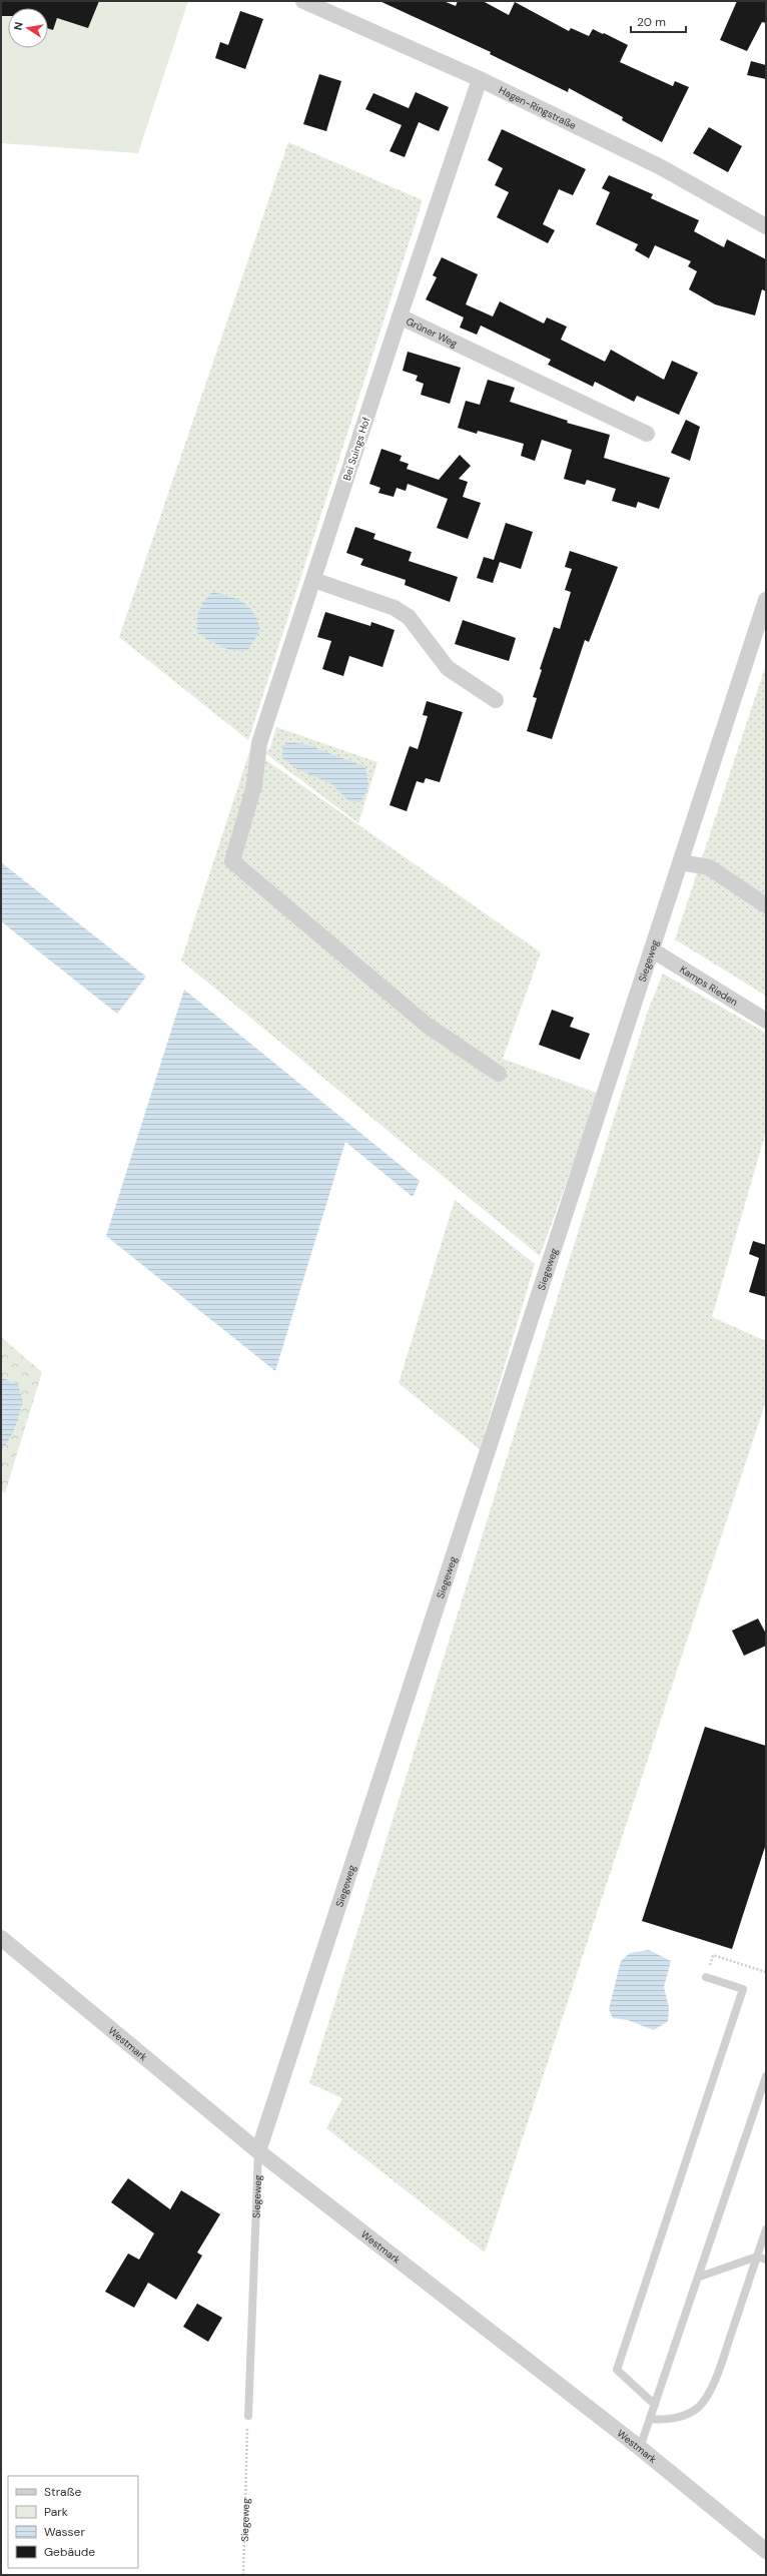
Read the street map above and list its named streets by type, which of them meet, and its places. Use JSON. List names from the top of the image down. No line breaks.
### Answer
{"streets":{"street":["Hagen-Ringstraße","Grüner Weg","Bei Suings Hof","Siegeweg","Kamps Rieden","Westmark"]},"crossings":[["Hagen-Ringstraße","Grüner Weg"],["Grüner Weg","Bei Suings Hof"],["Siegeweg","Kamps Rieden"],["Siegeweg","Westmark"]],"legend":["Straße","Park","Wasser","Gebäude"],"scale_bar":"20 m","north":"left"}
